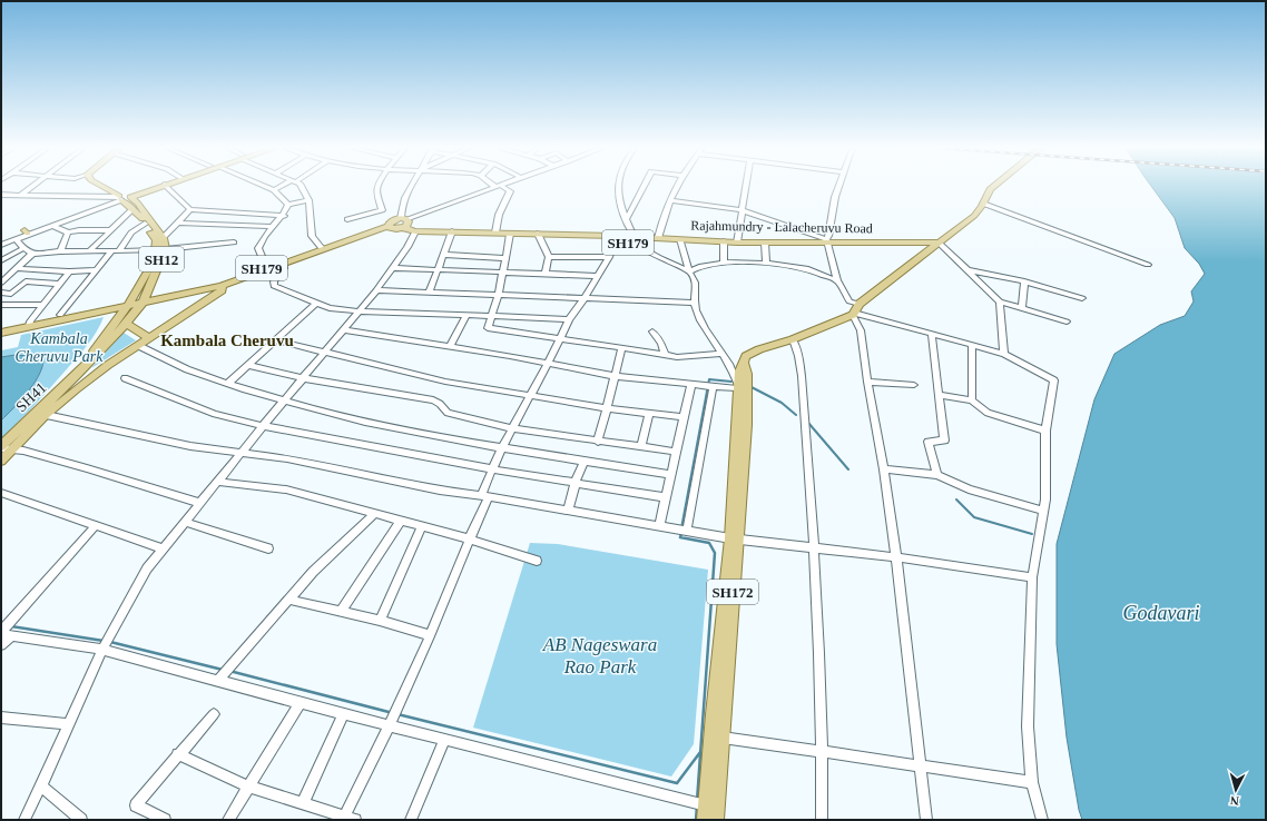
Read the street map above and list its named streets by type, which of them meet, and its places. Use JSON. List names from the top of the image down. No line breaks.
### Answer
{"streets":{"main road":["Rajahmundry - Lalacheruvu Road","SH179","SH12","SH41","SH172"]},"crossings":[["Rajahmundry - Lalacheruvu Road","SH179"],["SH179","SH12"],["SH179","SH41"],["SH12","SH41"]],"districts":["Kambala Cheruvu"],"water":["Godavari"],"parks":["Kambala Cheruvu Park","AB Nageswara Rao Park"],"north":"bottom"}
